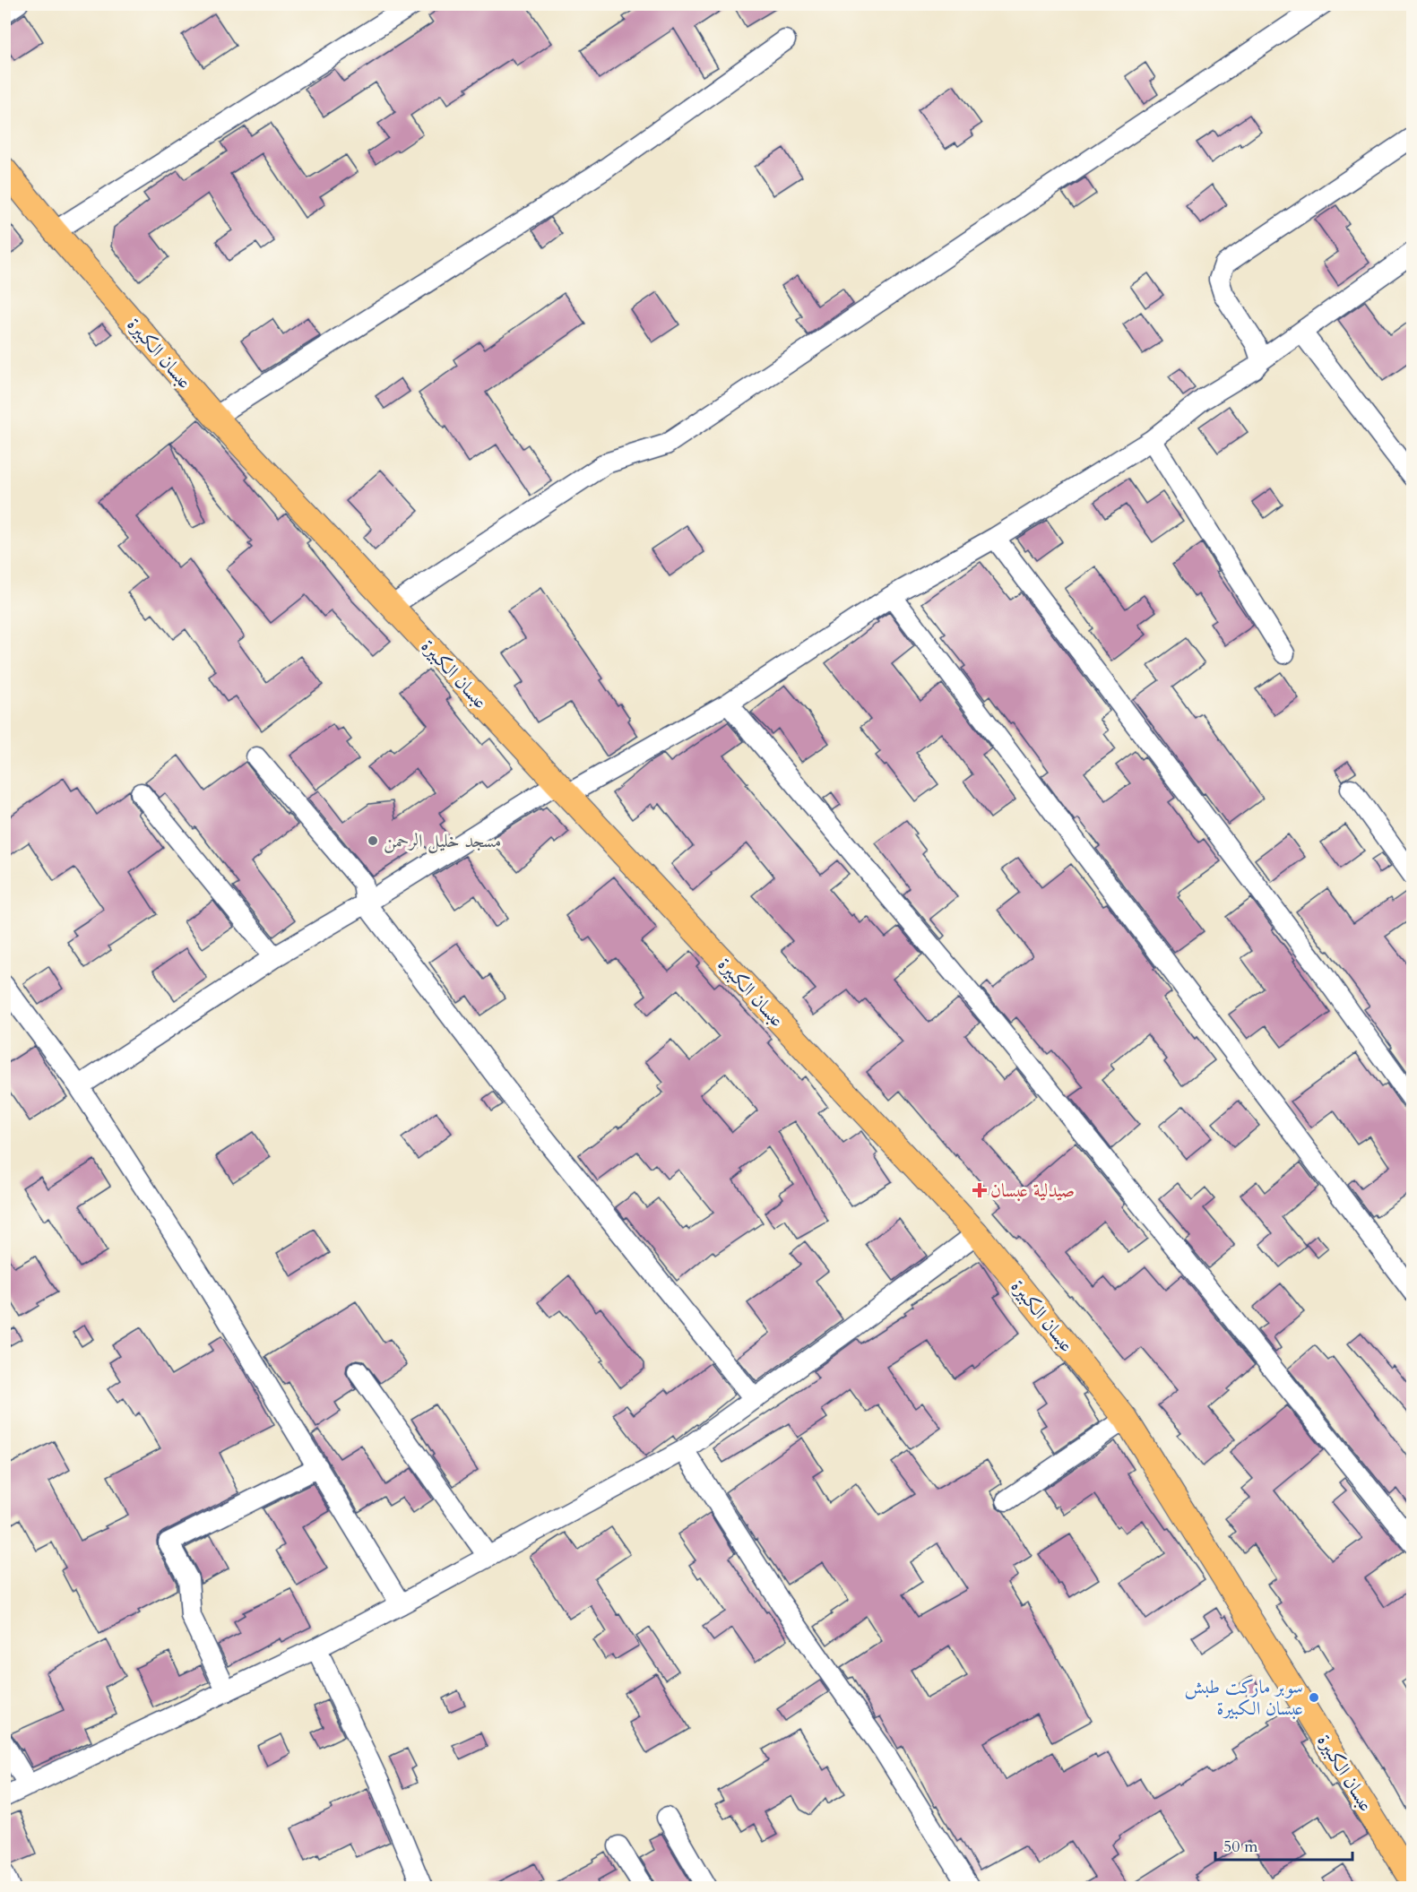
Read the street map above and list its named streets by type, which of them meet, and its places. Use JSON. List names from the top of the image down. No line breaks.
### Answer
{"streets":{"main road":["عبسان الكبيرة"]},"places":{"other":["مسجد خليل الرحمن","سوبر ماركت طبش عبسان الكبيرة"],"health":["صيدلية عبسان"]},"scale_bar":"50 m"}
